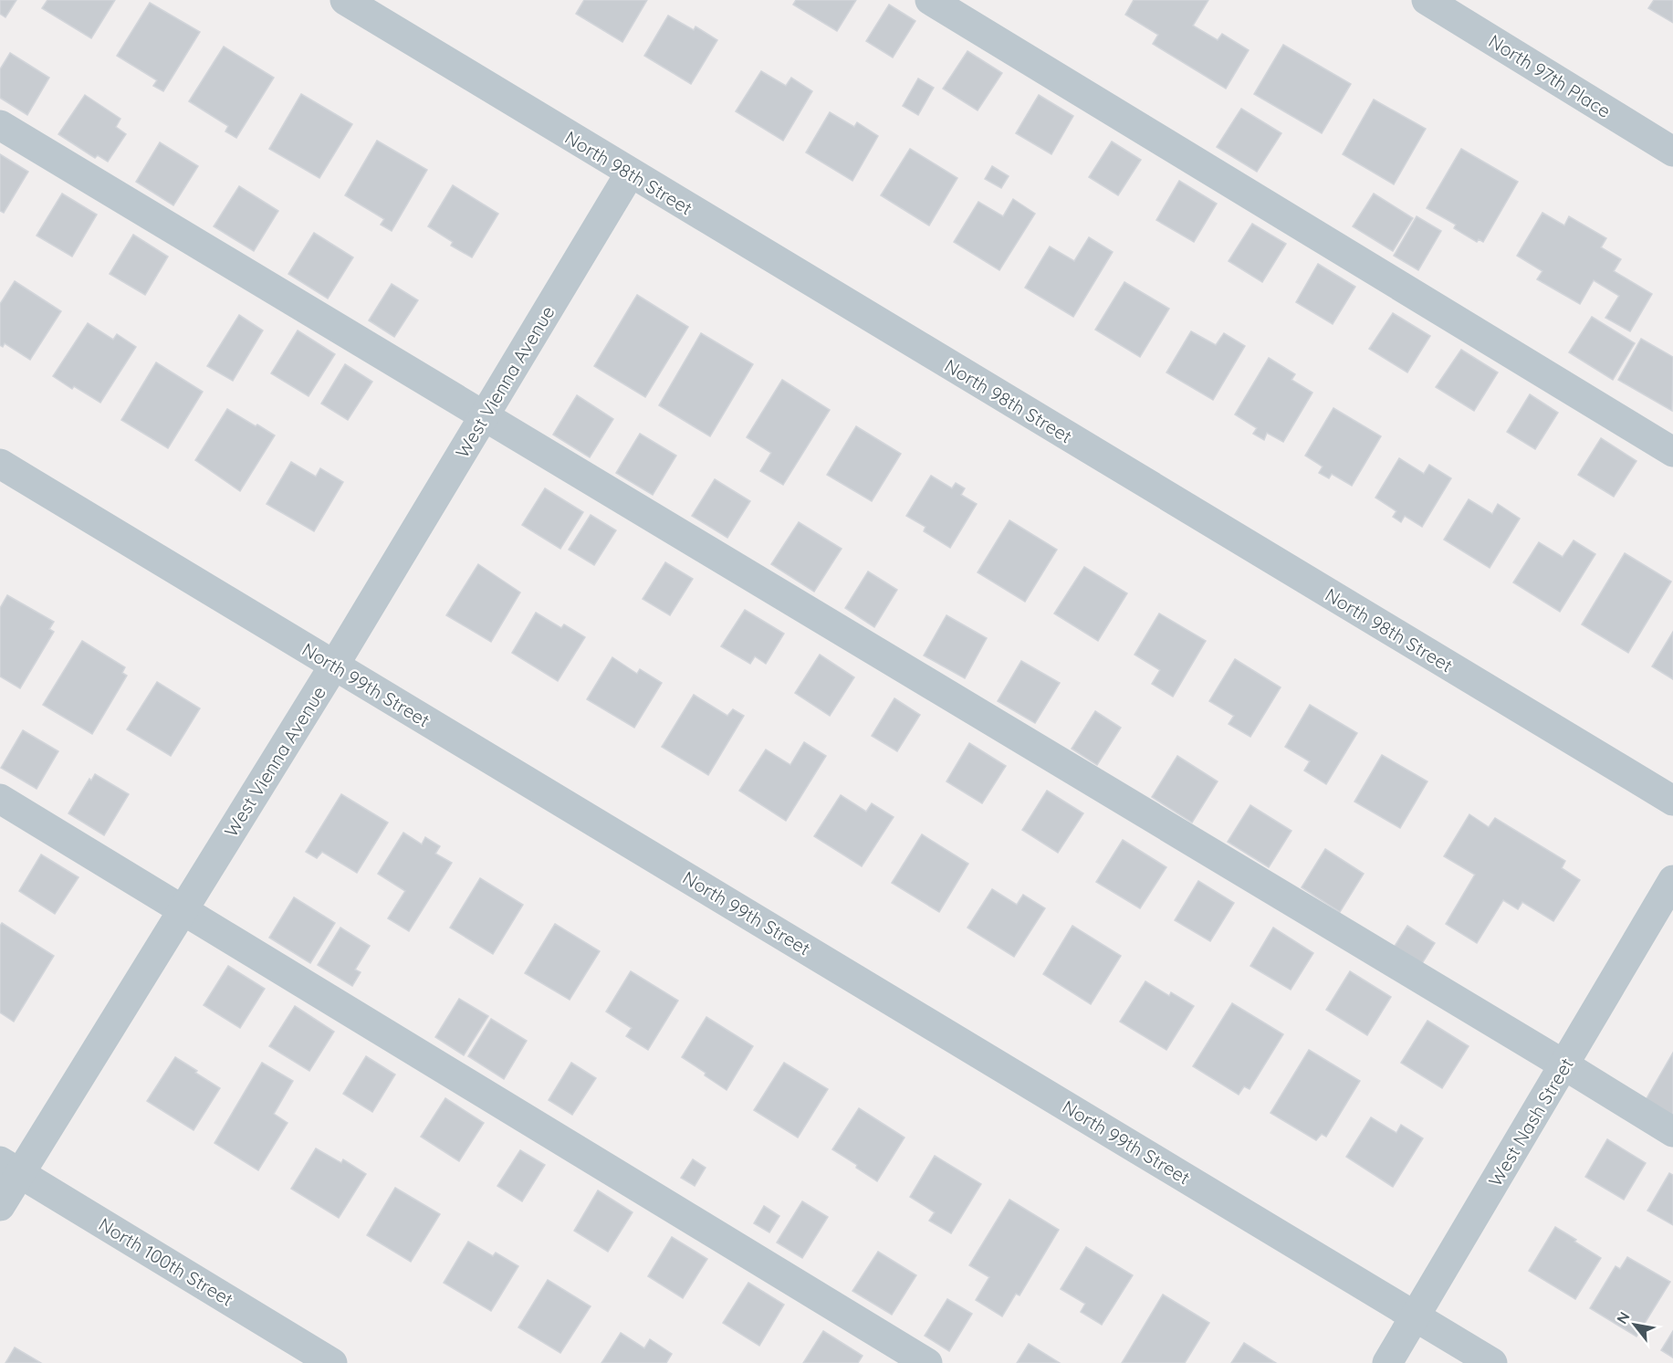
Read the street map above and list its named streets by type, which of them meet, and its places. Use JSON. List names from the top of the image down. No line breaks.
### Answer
{"streets":{"street":["North 97th Place","North 98th Street","West Vienna Avenue","North 99th Street","West Nash Street","North 100th Street"]},"crossings":[["North 98th Street","West Vienna Avenue"],["West Vienna Avenue","North 99th Street"],["West Vienna Avenue","North 100th Street"],["North 99th Street","West Nash Street"]],"north":"top left"}
